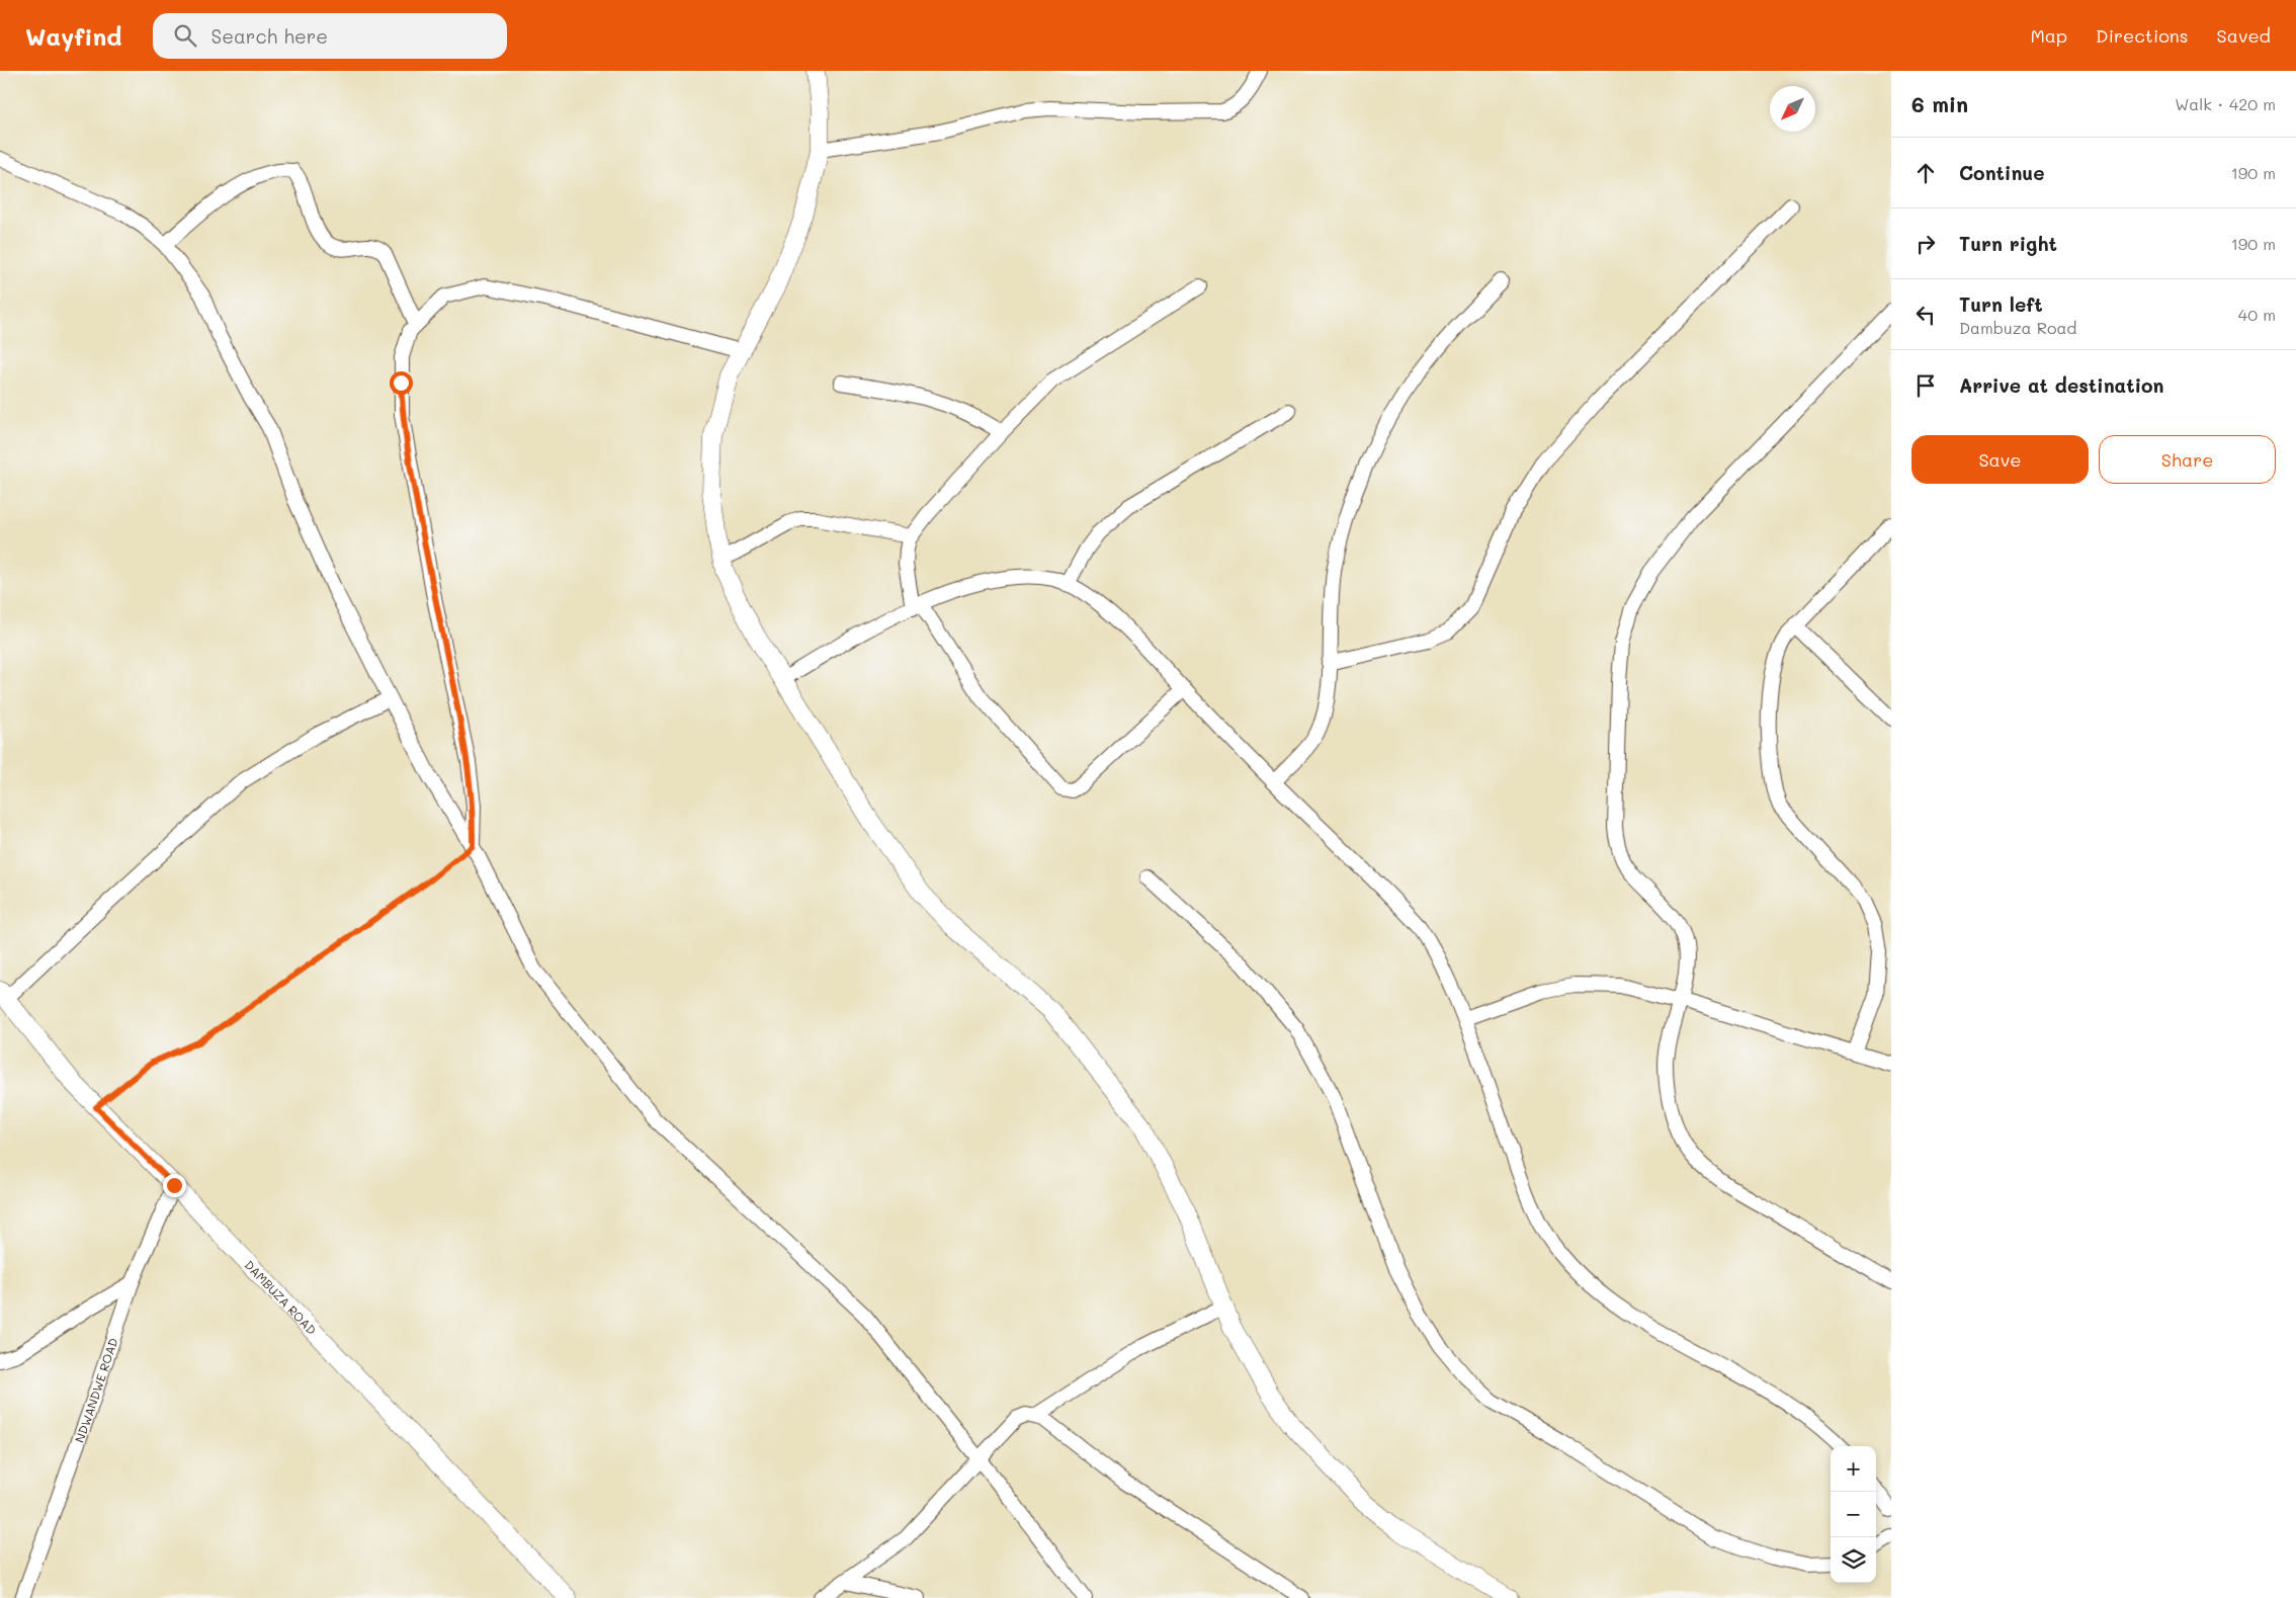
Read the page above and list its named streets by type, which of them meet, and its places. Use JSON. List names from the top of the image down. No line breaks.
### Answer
{"streets":{"street":["DAMBUZA ROAD","NDWANDWE ROAD"]},"crossings":[["DAMBUZA ROAD","NDWANDWE ROAD"]],"north":"bottom left","page":{"header":"Wayfind","search":"Search here","nav":["Map","Directions","Saved"],"heading":["6 min","Walk · 420 m"],"list":[["Continue","190 m"],["Turn right","190 m"],["Turn left","Dambuza Road","40 m"],"Arrive at destination"],"buttons":["Save","Share"],"map_buttons":["+","−"]}}
